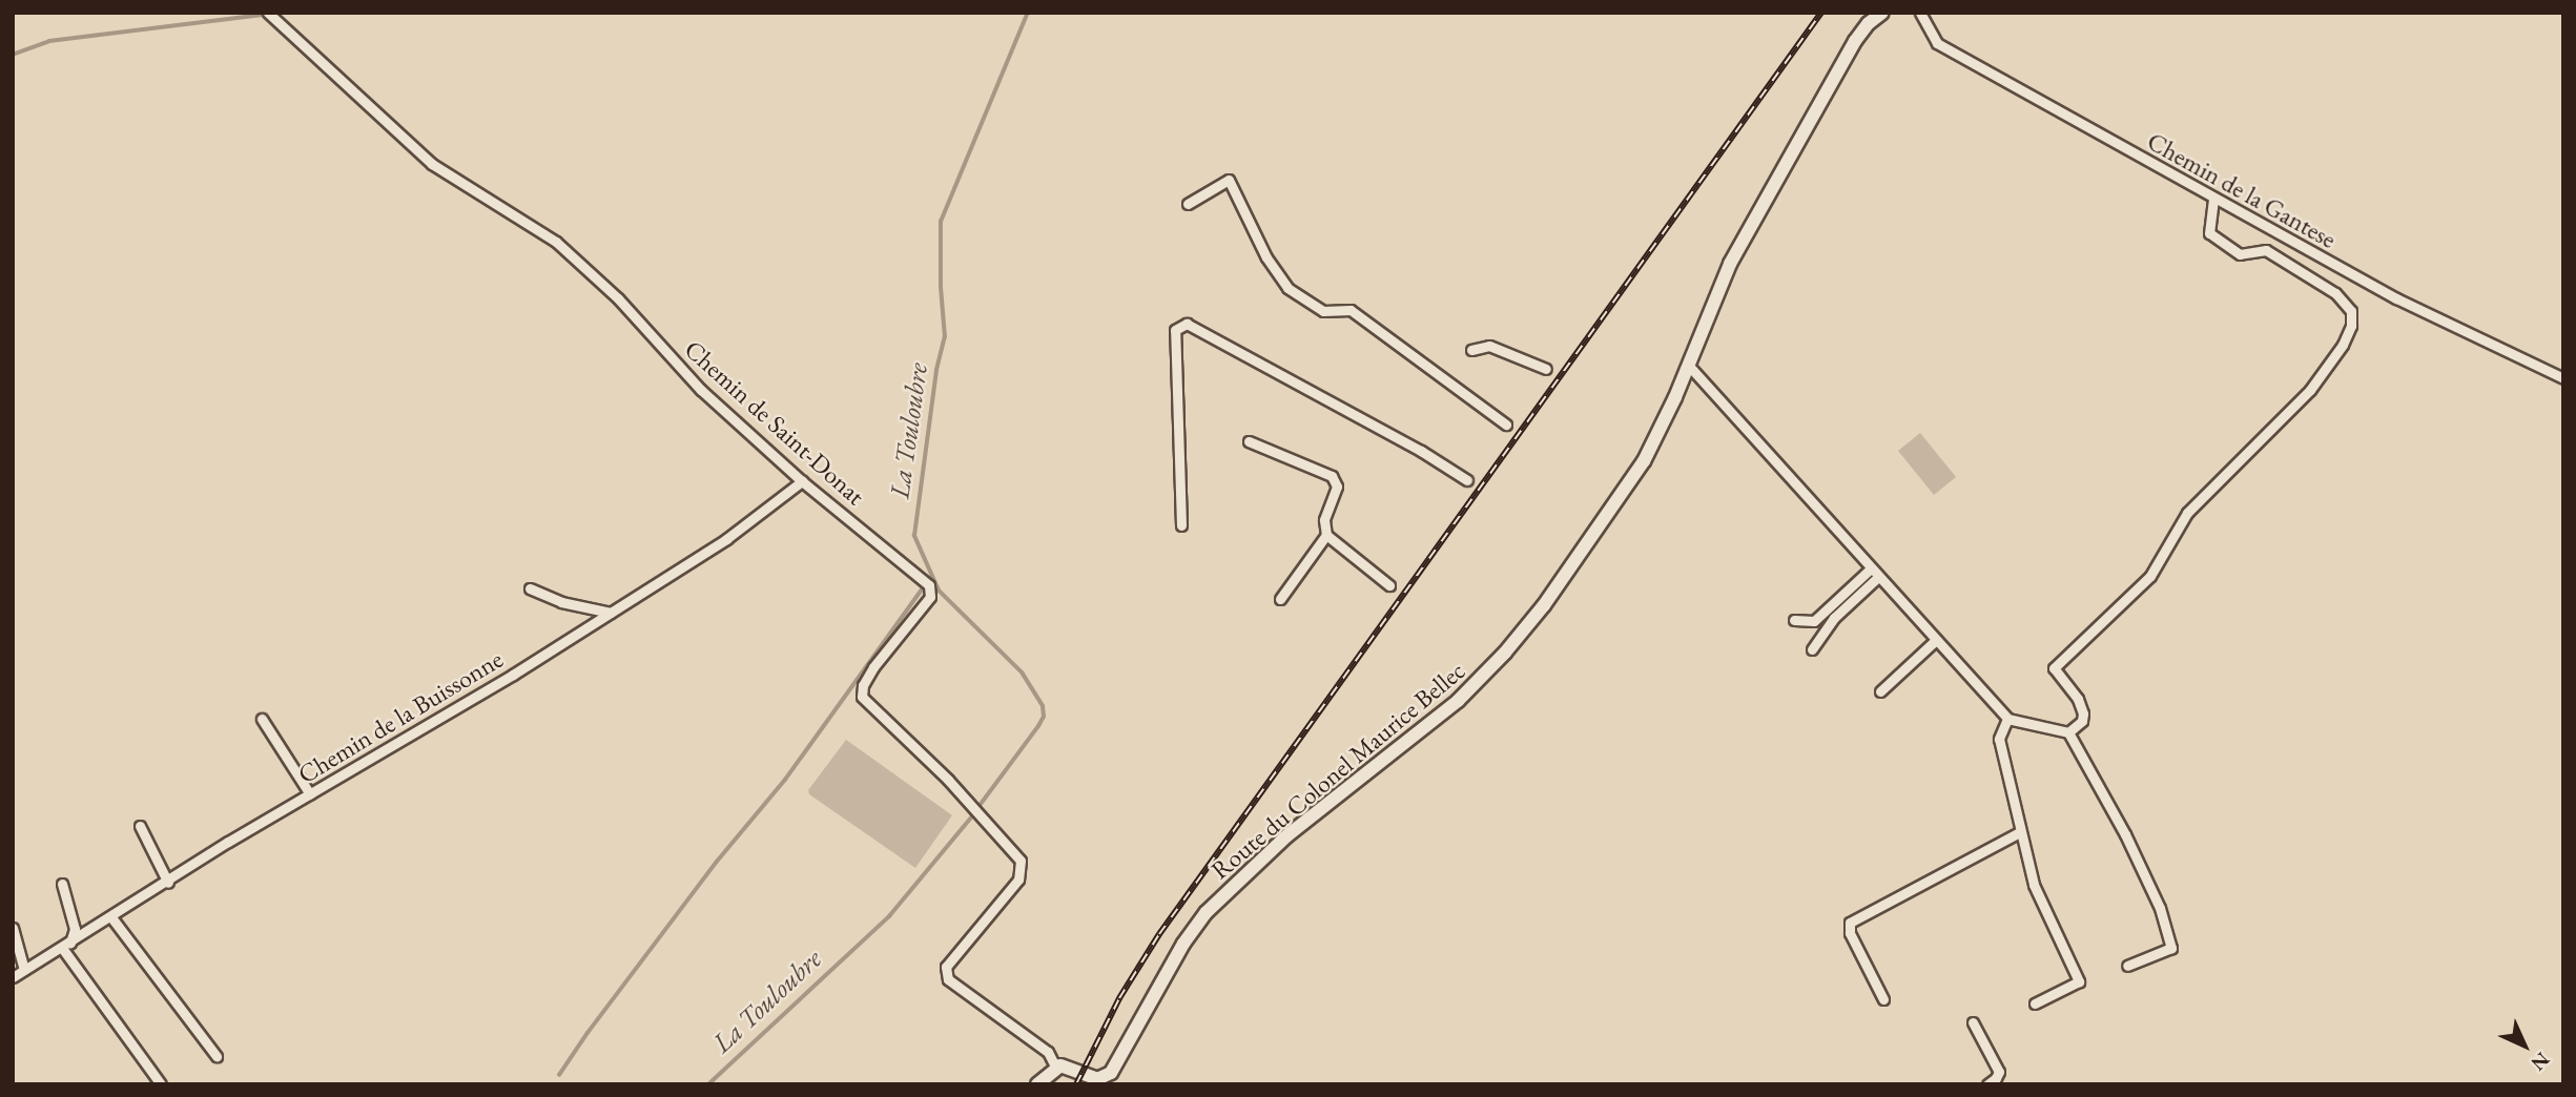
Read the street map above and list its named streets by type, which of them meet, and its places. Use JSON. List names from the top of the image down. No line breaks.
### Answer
{"streets":{"main road":["Route du Colonel Maurice Bellec"],"street":["Chemin de la Gantese","Chemin de Saint-Donat","Chemin de la Buissonne"]},"crossings":[["Chemin de Saint-Donat","Chemin de la Buissonne"],["Chemin de Saint-Donat","Route du Colonel Maurice Bellec"]],"water":["La Touloubre"],"north":"bottom right"}
